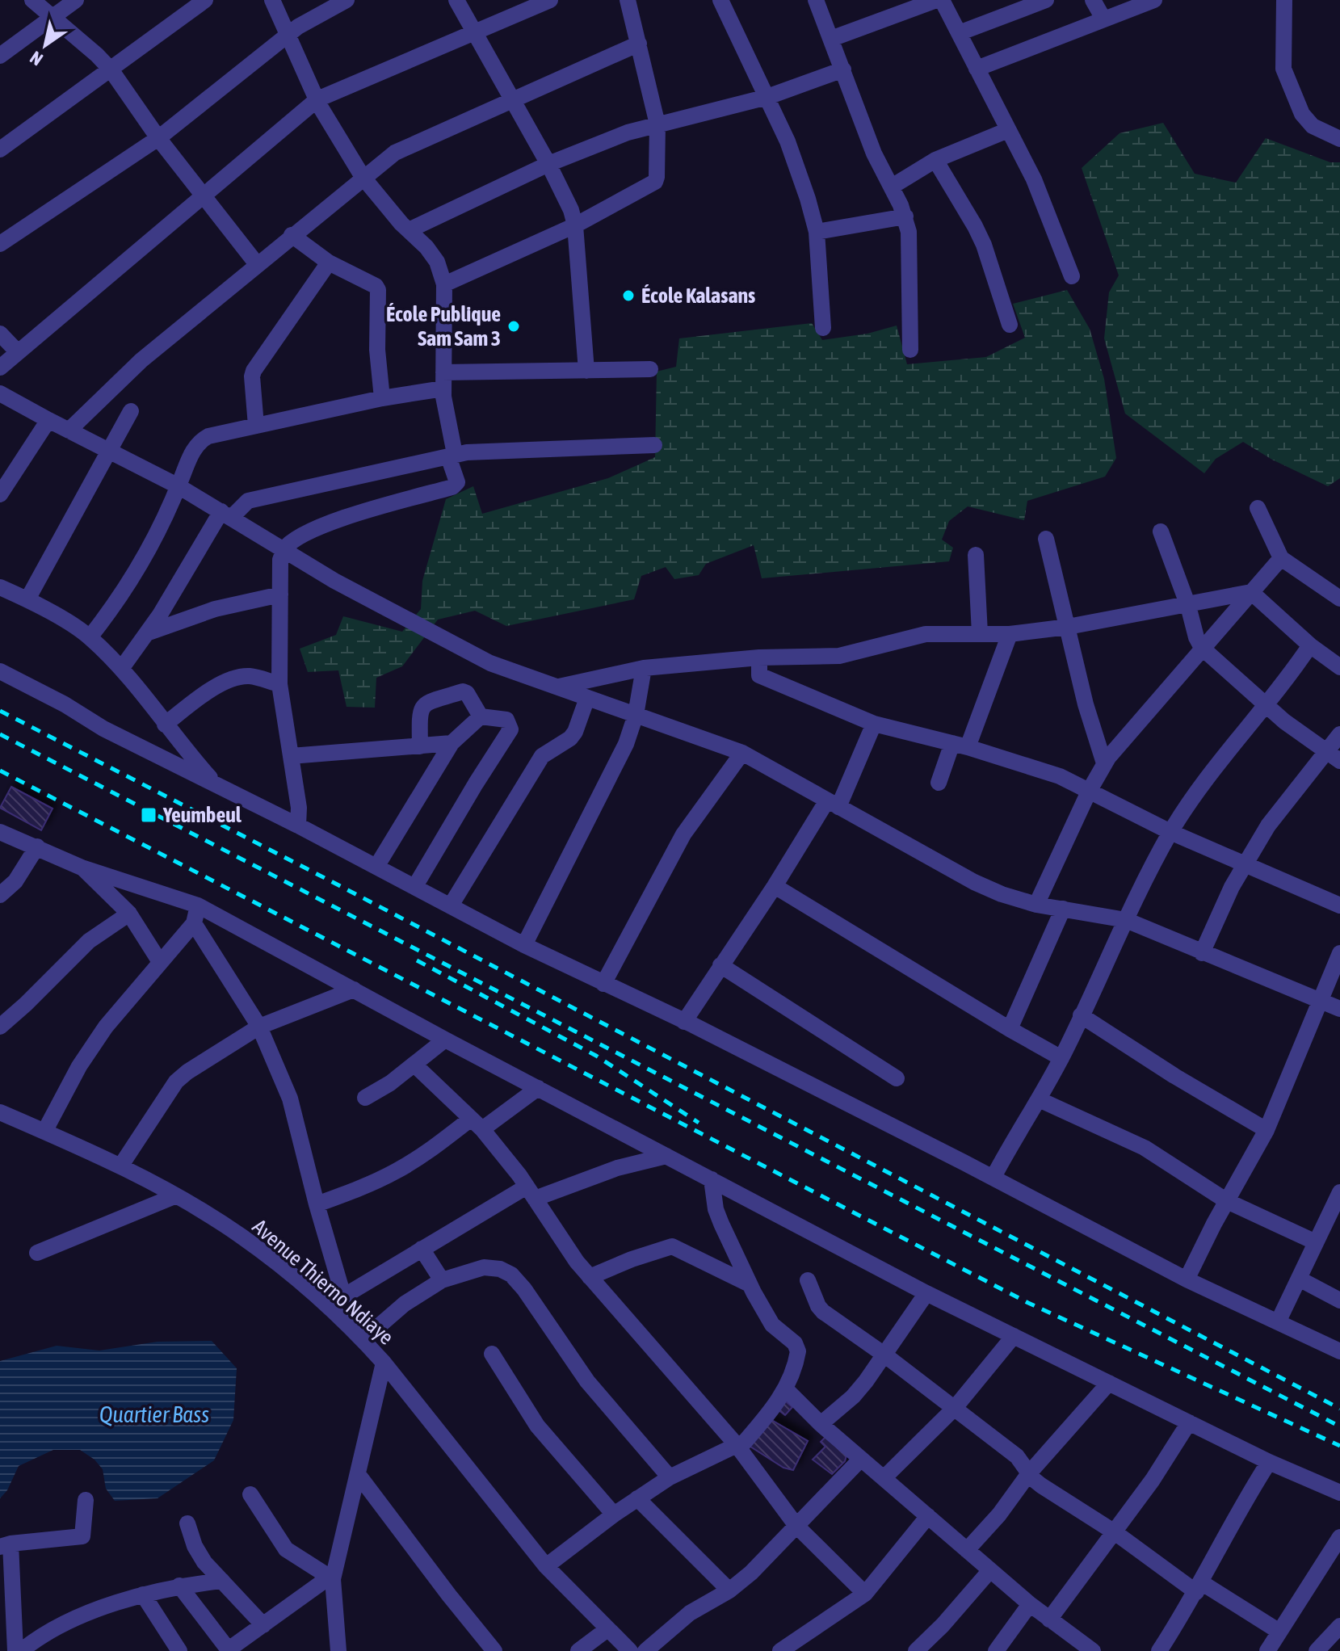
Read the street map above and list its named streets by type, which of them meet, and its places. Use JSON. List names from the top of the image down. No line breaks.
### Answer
{"streets":{"street":["Avenue Thierno Ndiaye"]},"water":["Quartier Bass"],"places":{"other":["École Kalasans","École Publique Sam Sam 3"],"transit":["Yeumbeul"]},"north":"bottom left"}
